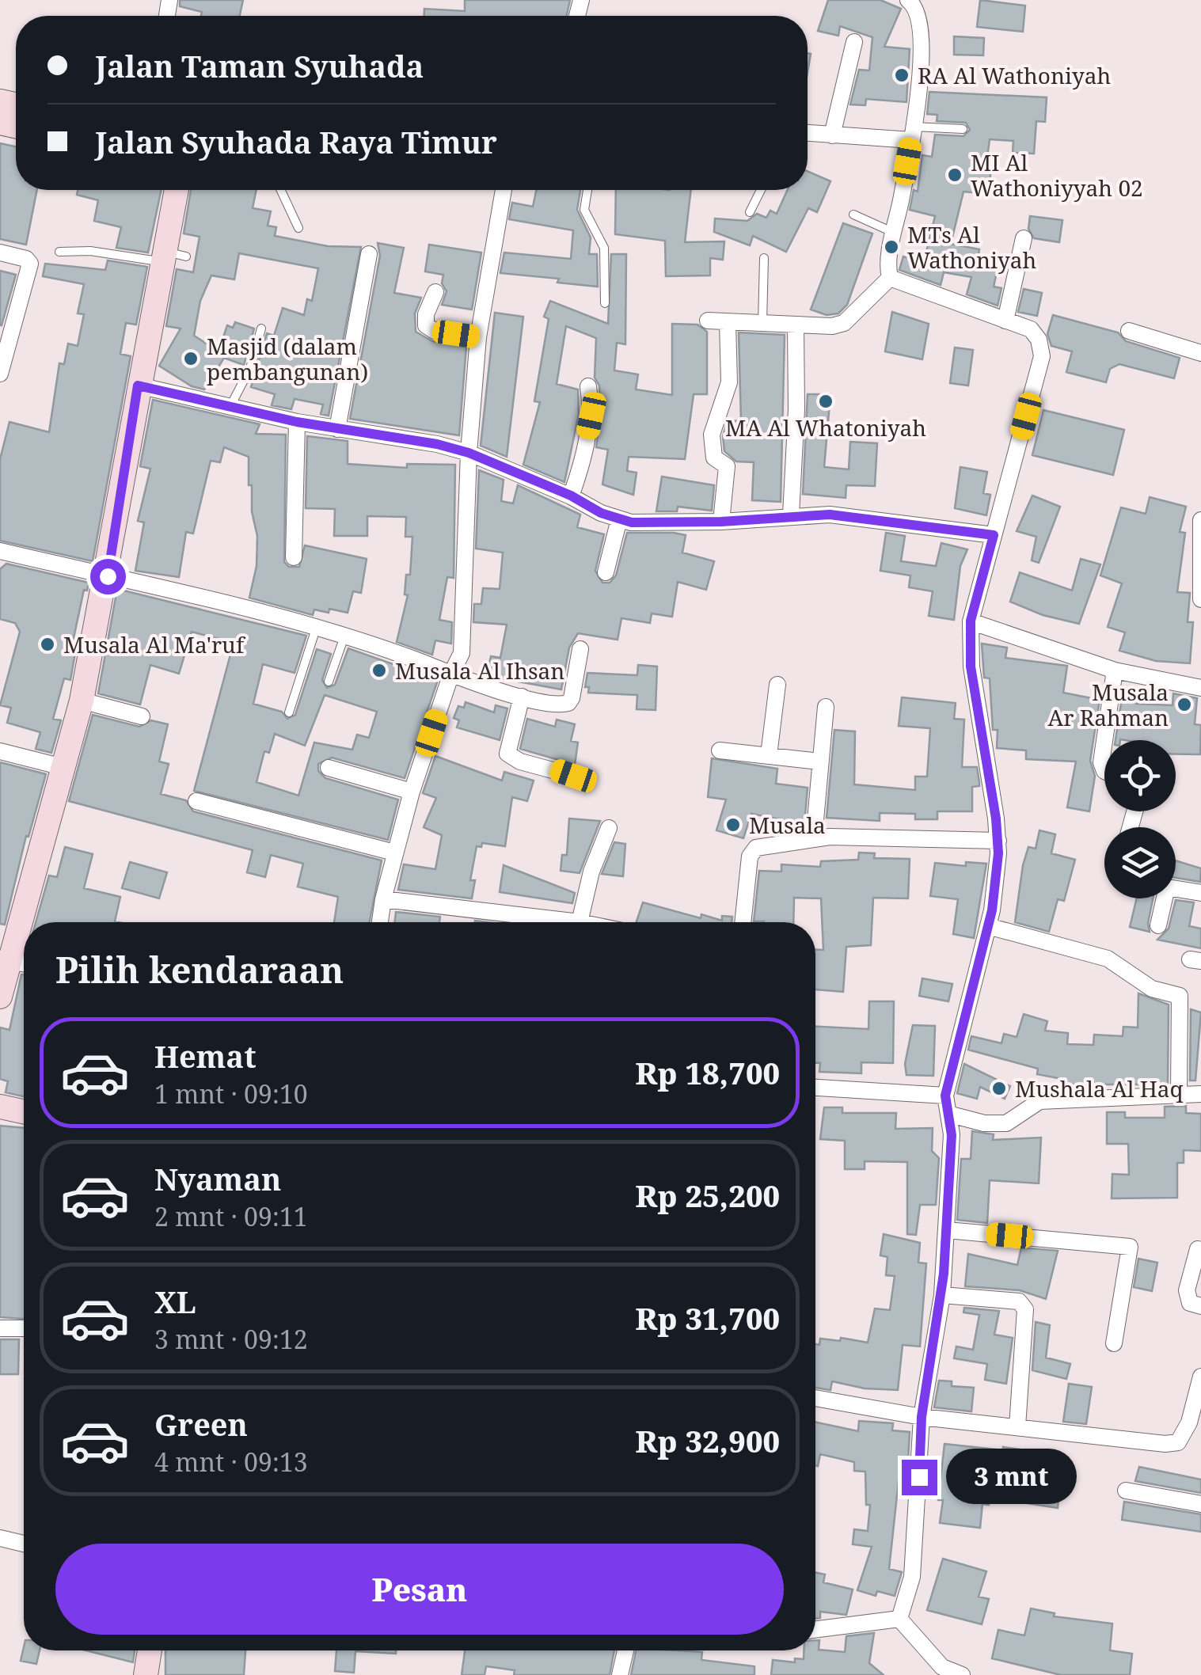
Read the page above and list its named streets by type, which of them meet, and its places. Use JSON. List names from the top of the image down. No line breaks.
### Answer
{"places":["RA Al Wathoniyah","MI Al Wathoniyyah 02","MTs Al Wathoniyah","Masjid (dalam pembangunan)","MA Al Whatoniyah","Musala Al Ma'ruf","Musala Al Ihsan","Musala Ar Rahman","Musala","Mushala Al Haq"],"page":{"banner":["Jalan Taman Syuhada","Jalan Syuhada Raya Timur"],"heading":"Pilih kendaraan","list":[{"name":"Hemat","note":"1 mnt · 09:10","value":"Rp 18,700"},{"name":"Nyaman","note":"2 mnt · 09:11","value":"Rp 25,200"},{"name":"XL","note":"3 mnt · 09:12","value":"Rp 31,700"},{"name":"Green","note":"4 mnt · 09:13","value":"Rp 32,900"}],"bubble":"3 mnt","buttons":"Pesan"}}
